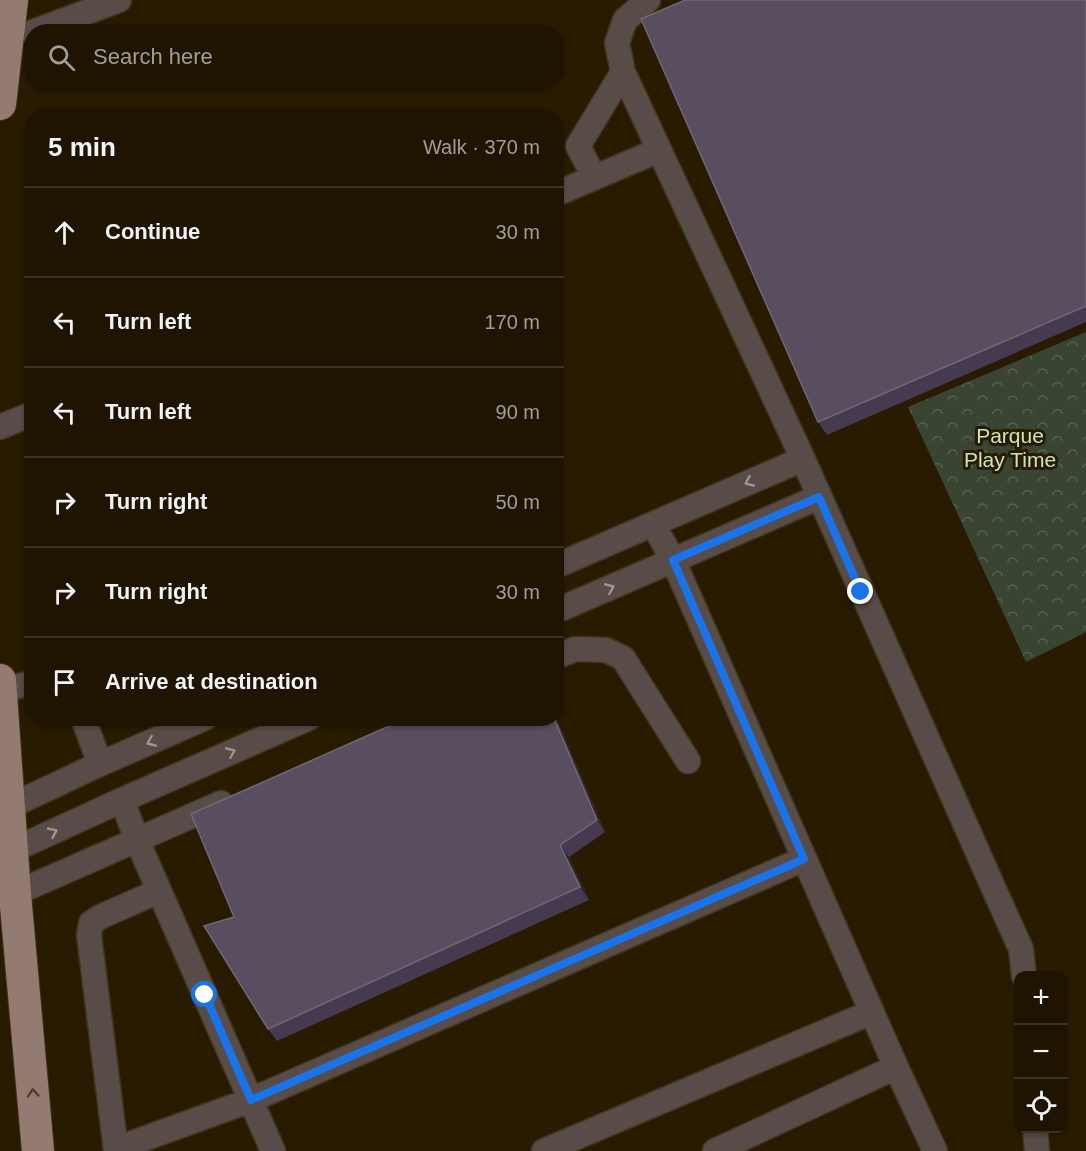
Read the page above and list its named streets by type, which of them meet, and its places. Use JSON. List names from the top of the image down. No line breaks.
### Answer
{"parks":["Parque Play Time"],"page":{"search":"Search here","heading":["5 min","Walk · 370 m"],"list":[["Continue","30 m"],["Turn left","170 m"],["Turn left","90 m"],["Turn right","50 m"],["Turn right","30 m"],"Arrive at destination"],"map_buttons":["+","−"]}}
